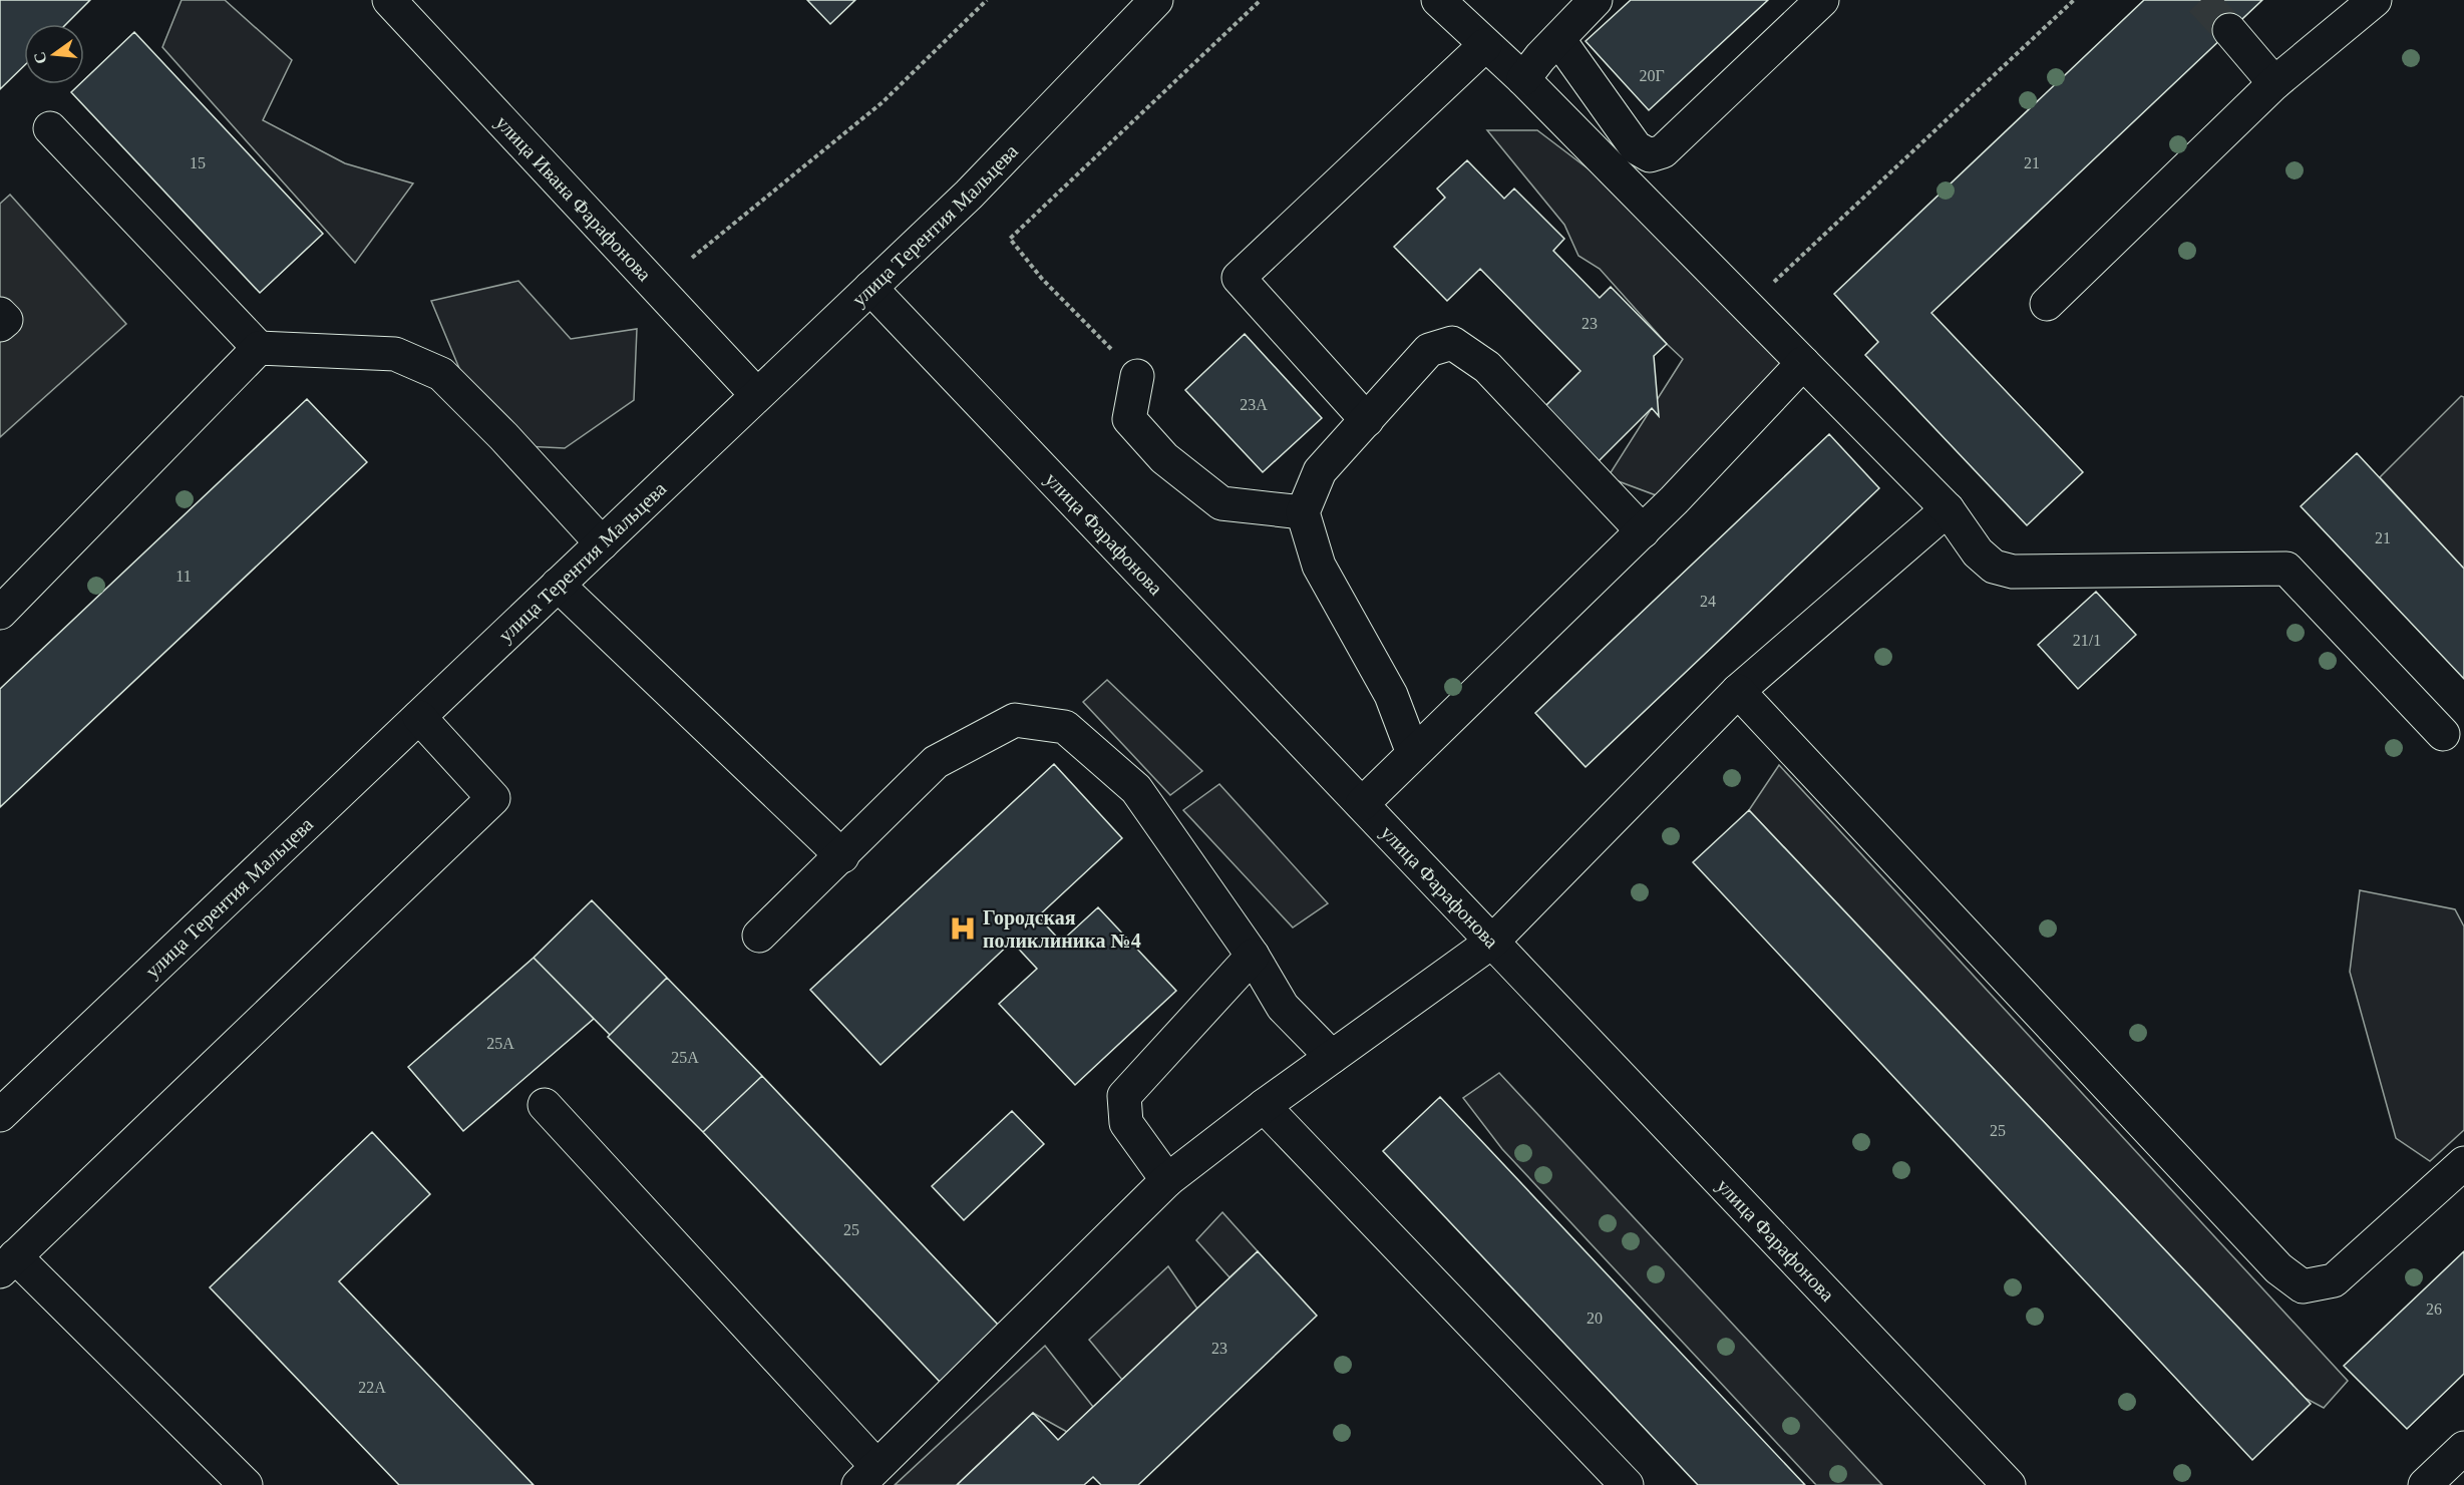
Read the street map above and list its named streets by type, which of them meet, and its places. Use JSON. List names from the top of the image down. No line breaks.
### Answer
{"streets":{"street":["улица Ивана Фарафонова","улица Терентия Мальцева","улица Фарафонова"]},"crossings":[["улица Ивана Фарафонова","улица Терентия Мальцева"],["улица Терентия Мальцева","улица Фарафонова"]],"places":{"hospital":["Городская поликлиника №4"]},"house_numbers":["20Г","15","21","23","23А","21","11","24","21/1","25А","25А","25","25","26","20","23","22А"],"north":"left"}
